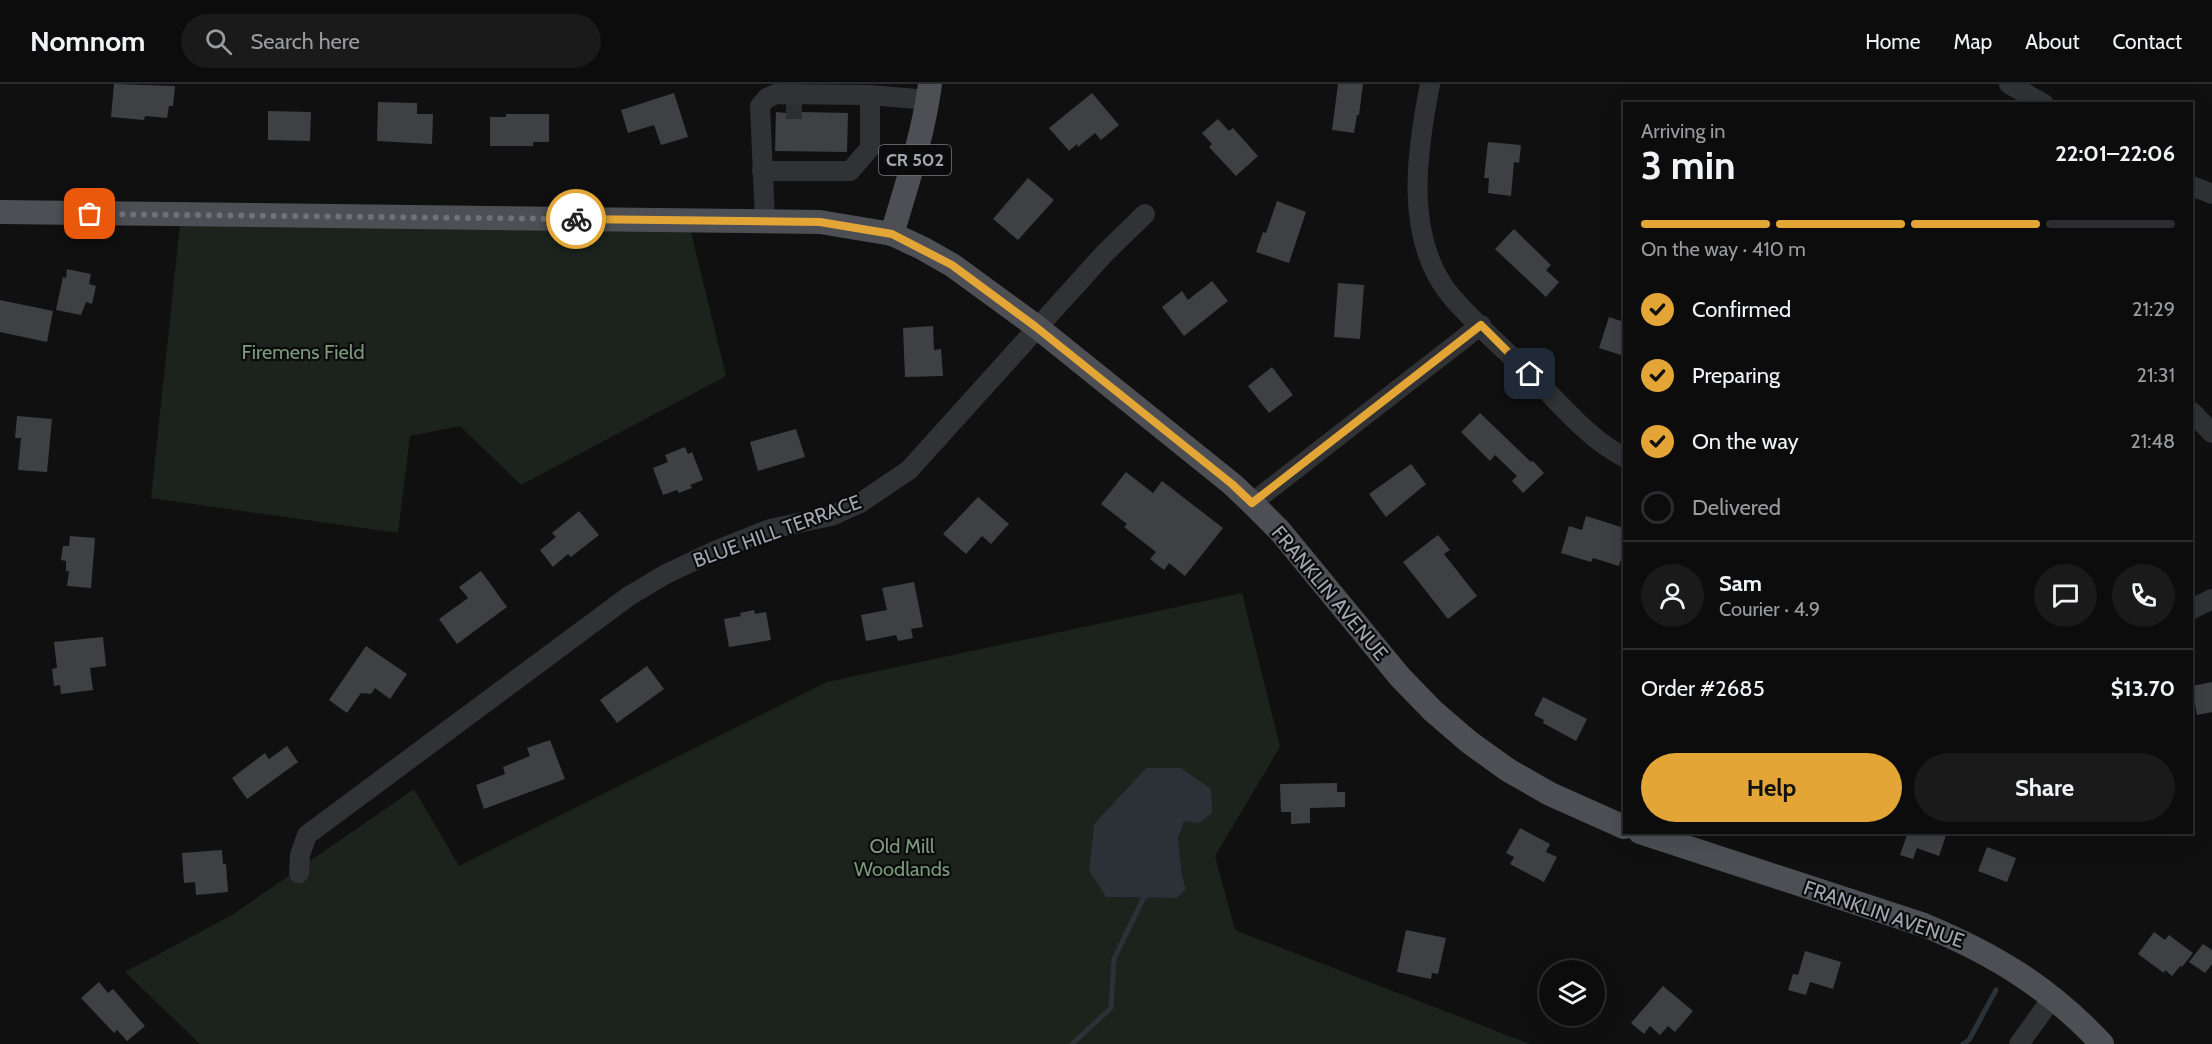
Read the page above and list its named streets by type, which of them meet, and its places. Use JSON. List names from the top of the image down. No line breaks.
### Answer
{"streets":{"main road":["CR 502","FRANKLIN AVENUE"],"street":["BLUE HILL TERRACE"]},"crossings":[["CR 502","FRANKLIN AVENUE"],["BLUE HILL TERRACE","FRANKLIN AVENUE"]],"parks":["Firemens Field","Old Mill Woodlands"],"page":{"header":"Nomnom","search":"Search here","nav":["Home","Map","About","Contact"],"heading":["3 min","Arriving in","22:01–22:06"],"panel":["Sam","Courier · 4.9","Order #2685","$13.70"],"bar":"On the way · 410 m","list":[["Confirmed","21:29"],["Preparing","21:31"],["On the way","21:48"],"Delivered"],"buttons":["Help","Share"]}}
